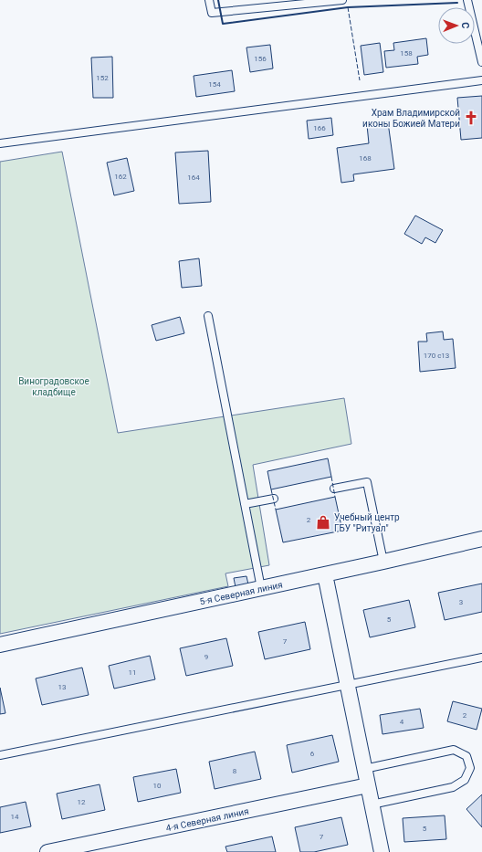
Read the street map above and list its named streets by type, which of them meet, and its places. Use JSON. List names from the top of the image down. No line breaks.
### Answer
{"streets":{"street":["5-я Северная линия","4-я Северная линия"]},"parks":["Виноградовское кладбище"],"places":{"church":["Храм Владимирской иконы Божией Матери"],"shop":["Учебный центр ГБУ \"Ритуал\""]},"house_numbers":["158","156","152","154","166","168","162","164","170 с13","2","3","5","7","9","11","13","2","4","6","8","10","12","14","5","7"],"north":"right"}
